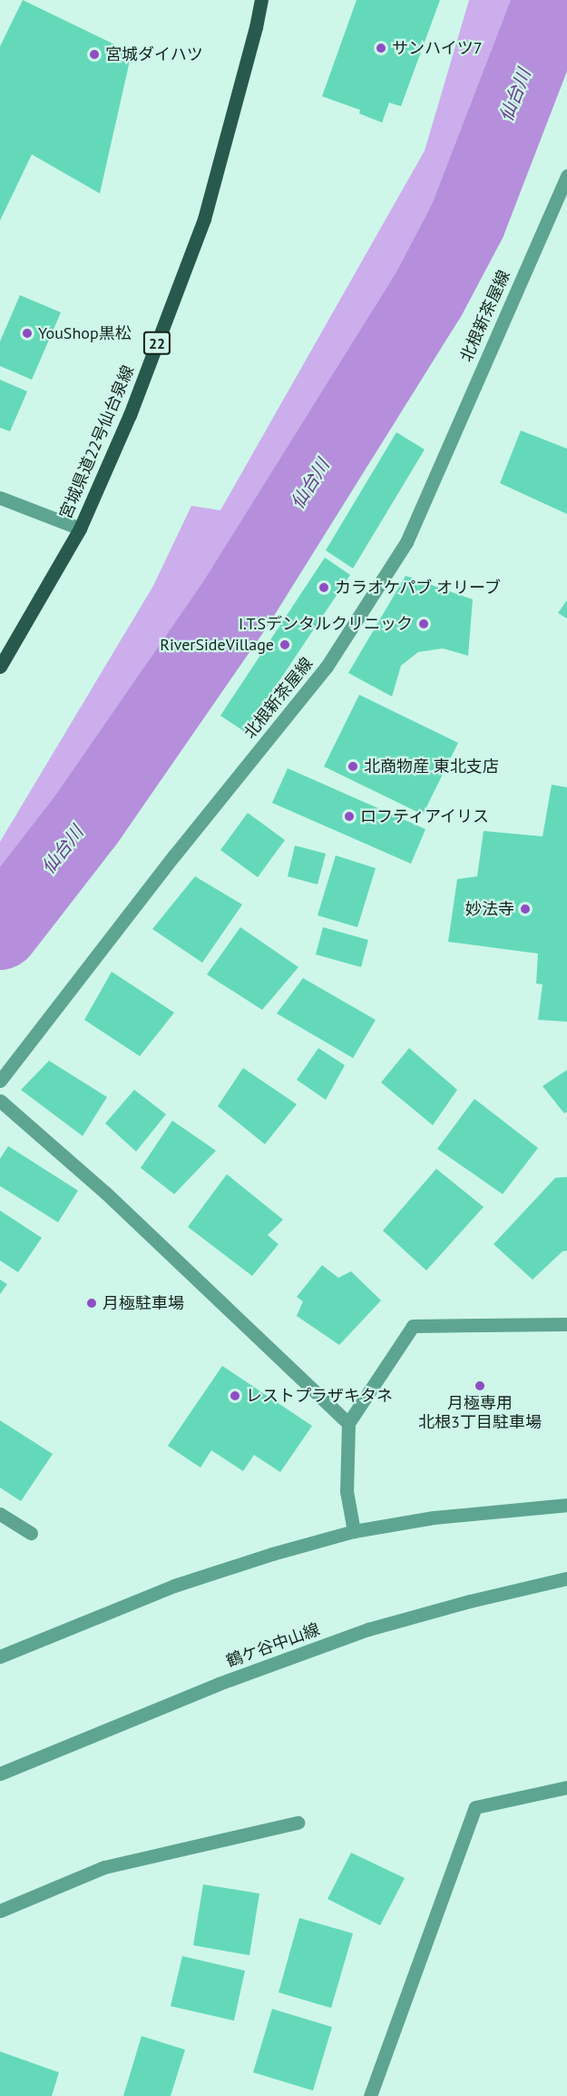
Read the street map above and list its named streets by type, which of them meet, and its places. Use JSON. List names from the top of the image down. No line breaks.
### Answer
{"streets":{"main road":["22","宮城県道22号仙台泉線"],"street":["北根新茶屋線","鶴ケ谷中山線"]},"water":["仙台川"],"places":["サンハイツ7","宮城ダイハツ","YouShop黒松","カラオケパブ オリーブ","I.T.Sデンタルクリニック","RiverSideVillage","北商物産 東北支店","ロフティアイリス","妙法寺","月極駐車場","月極専用 北根3丁目駐車場","レストプラザキタネ"]}
